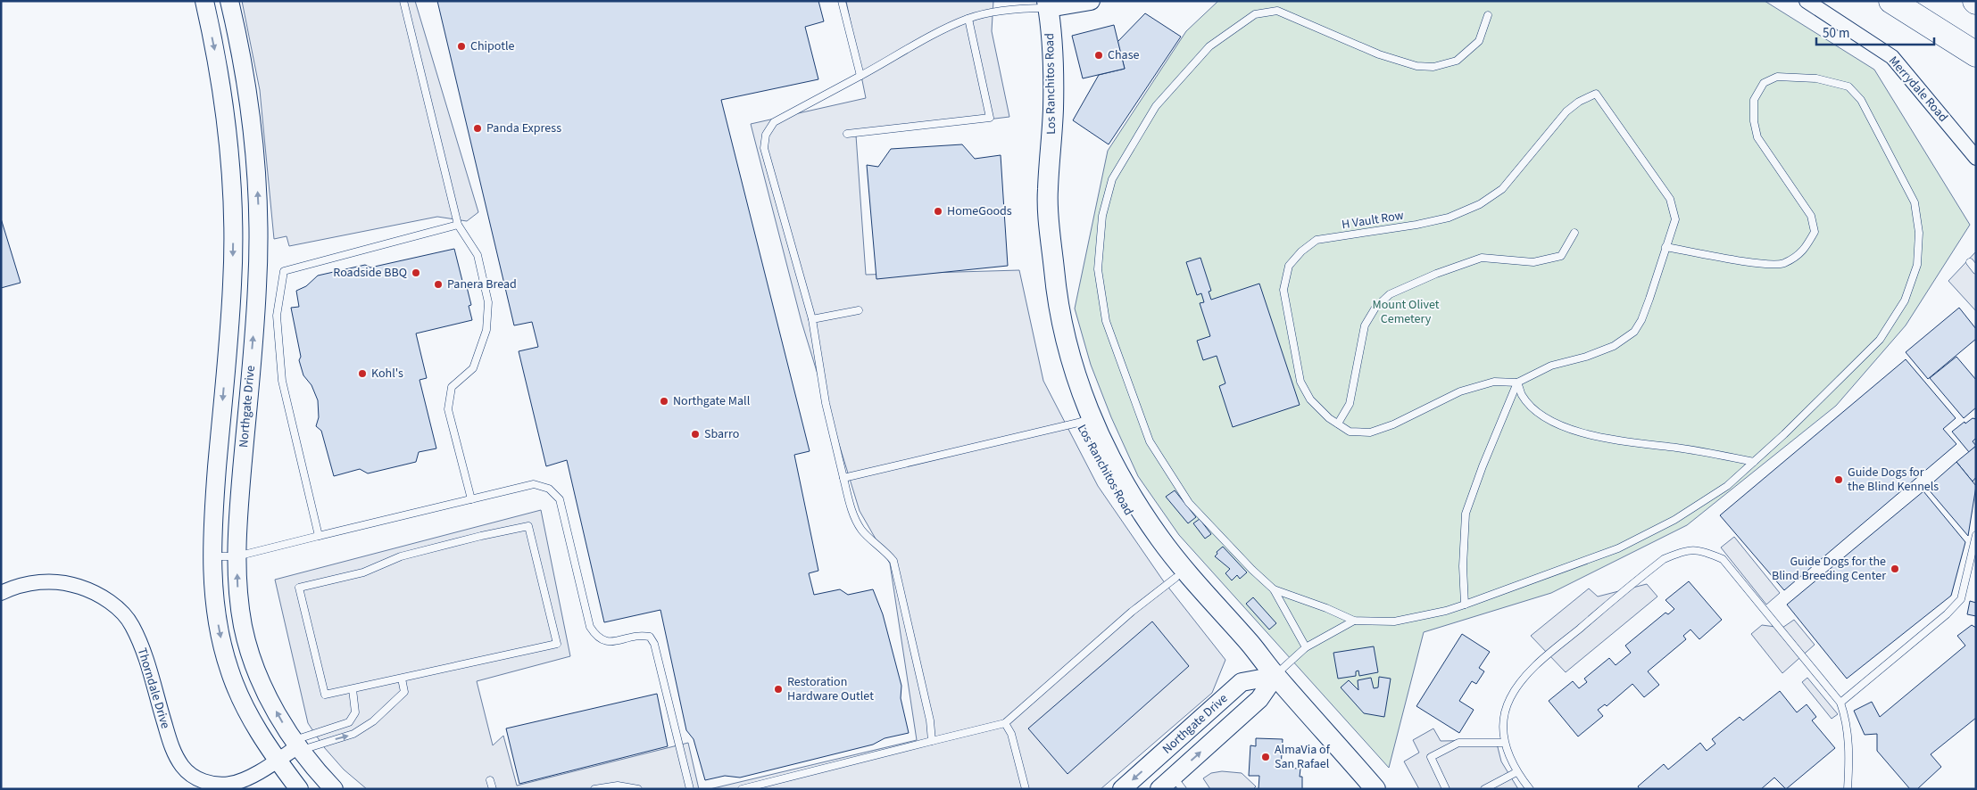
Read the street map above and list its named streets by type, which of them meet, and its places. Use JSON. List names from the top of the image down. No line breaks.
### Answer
{"streets":{"main road":["Los Ranchitos Road"],"street":["Merrydale Road","Northgate Drive","Thorndale Drive"],"lane":["H Vault Row"]},"crossings":[["Los Ranchitos Road","Northgate Drive"],["Northgate Drive","Thorndale Drive"]],"parks":["Mount Olivet Cemetery"],"places":["Chipotle","Chase","Panda Express","HomeGoods","Roadside BBQ","Panera Bread","Kohl's","Northgate Mall","Sbarro","Guide Dogs for the Blind Kennels","Guide Dogs for the Blind Breeding Center","Restoration Hardware Outlet","AlmaVia of San Rafael"],"scale_bar":"50 m"}
